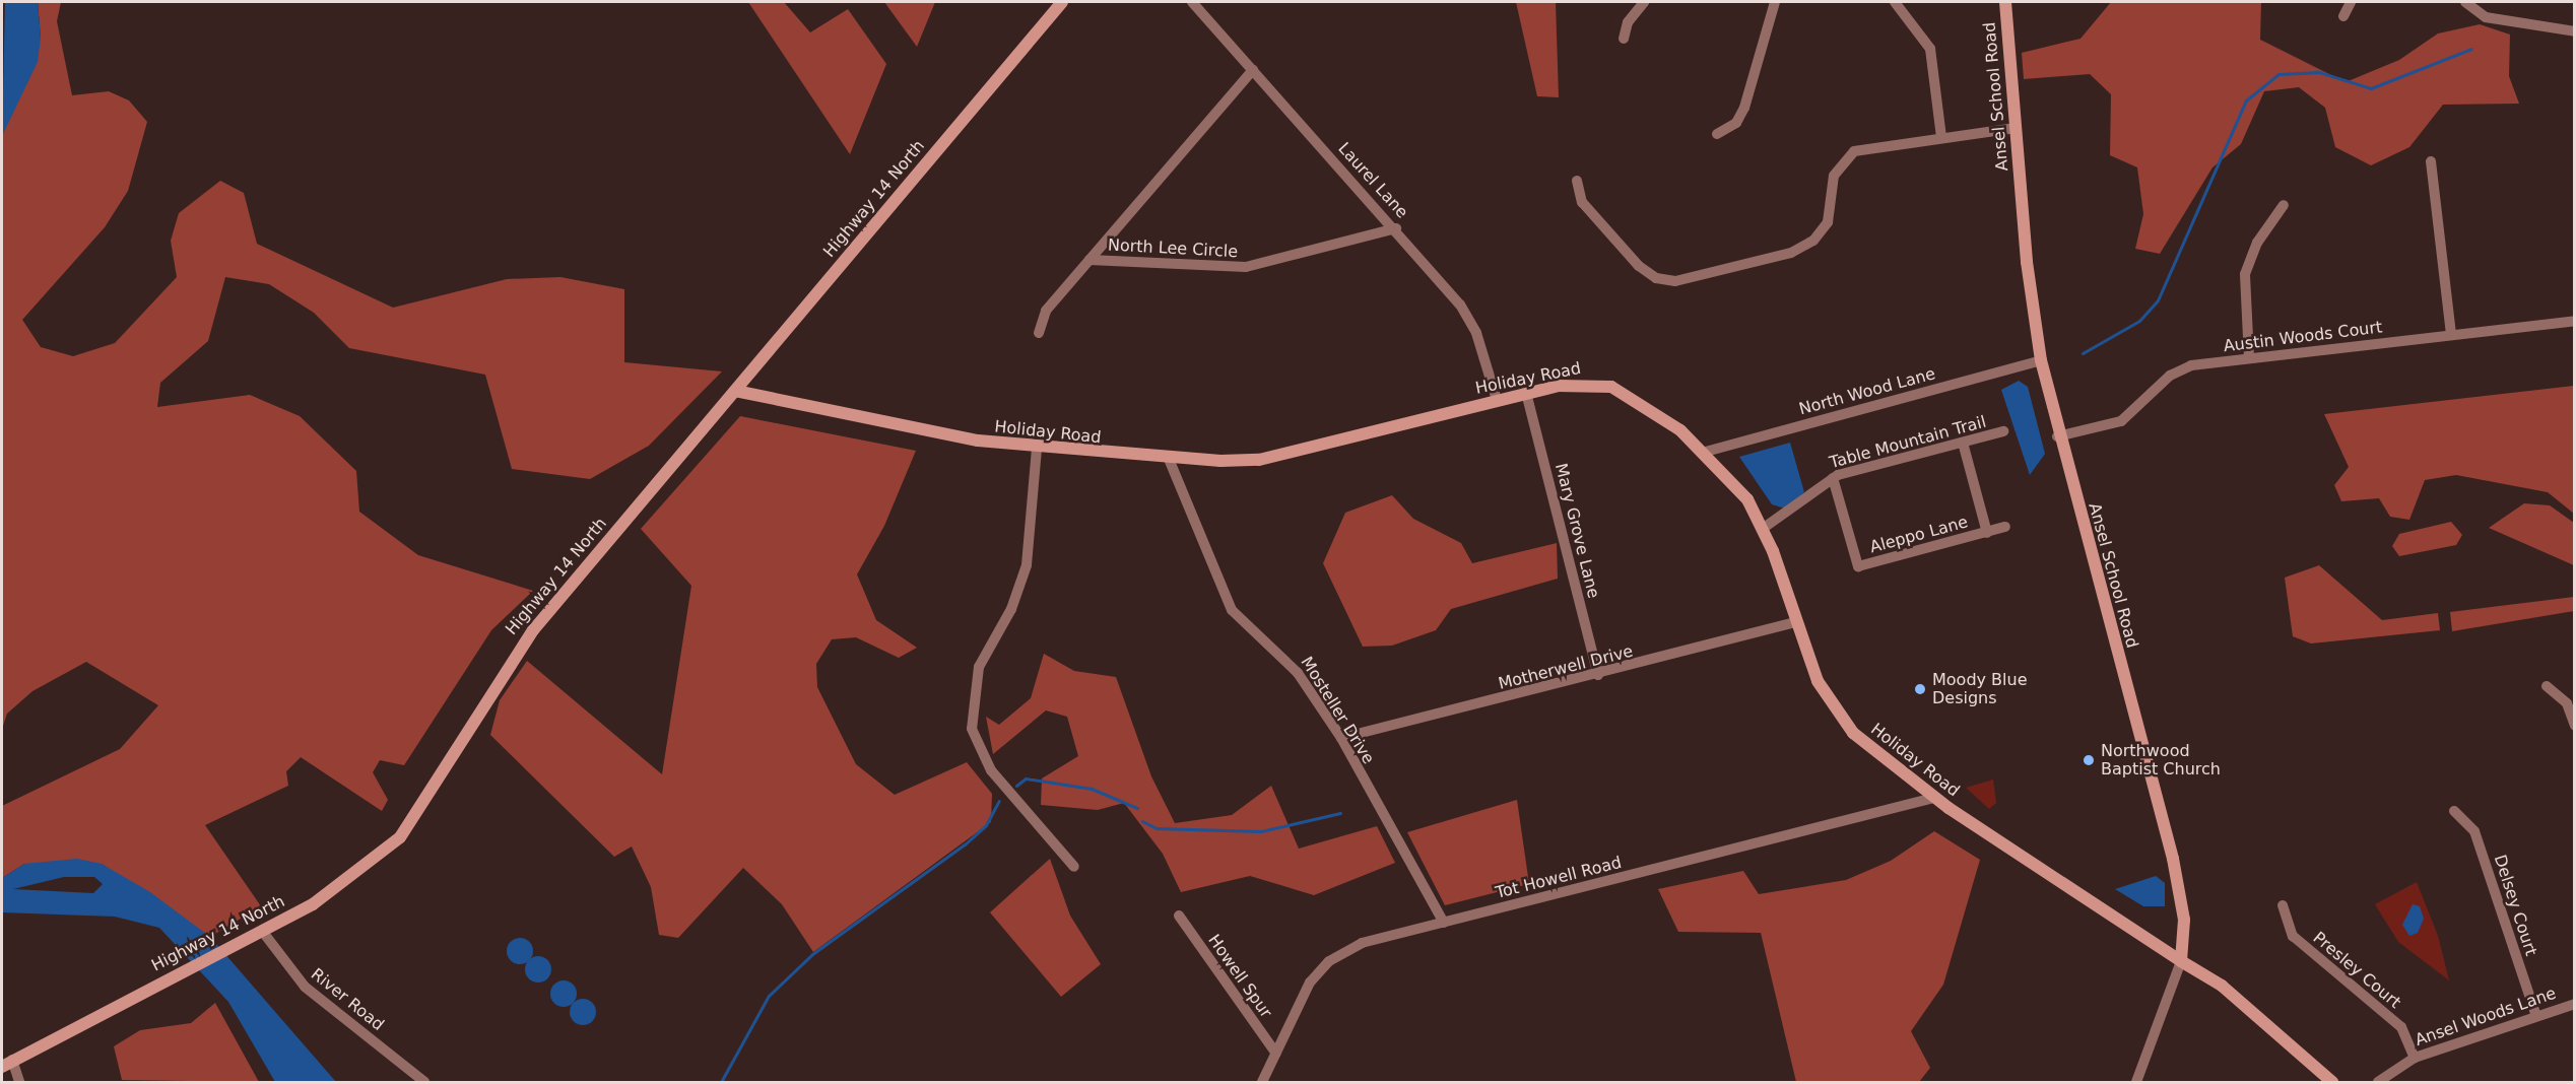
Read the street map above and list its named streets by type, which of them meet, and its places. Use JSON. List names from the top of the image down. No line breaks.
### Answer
{"streets":{"street":["Ansel School Road","Laurel Lane","Highway 14 North","North Lee Circle","Austin Woods Court","Holiday Road","North Wood Lane","Table Mountain Trail","Mary Grove Lane","Aleppo Lane","Motherwell Drive","Mosteller Drive","Tot Howell Road","Delsey Court","Presley Court","Howell Spur","River Road","Ansel Woods Lane"]},"crossings":[["Ansel School Road","Austin Woods Court"],["Ansel School Road","Holiday Road"],["Ansel School Road","North Wood Lane"],["Laurel Lane","North Lee Circle"],["Laurel Lane","Holiday Road"],["Highway 14 North","Holiday Road"],["Highway 14 North","River Road"],["Holiday Road","North Wood Lane"],["Holiday Road","Table Mountain Trail"],["Holiday Road","Mary Grove Lane"],["Holiday Road","Motherwell Drive"],["Holiday Road","Mosteller Drive"],["Holiday Road","Tot Howell Road"],["Table Mountain Trail","Aleppo Lane"],["Mary Grove Lane","Motherwell Drive"],["Motherwell Drive","Mosteller Drive"],["Mosteller Drive","Tot Howell Road"],["Tot Howell Road","Howell Spur"],["Delsey Court","Ansel Woods Lane"],["Presley Court","Ansel Woods Lane"]],"places":["Moody Blue Designs","Northwood Baptist Church"]}
